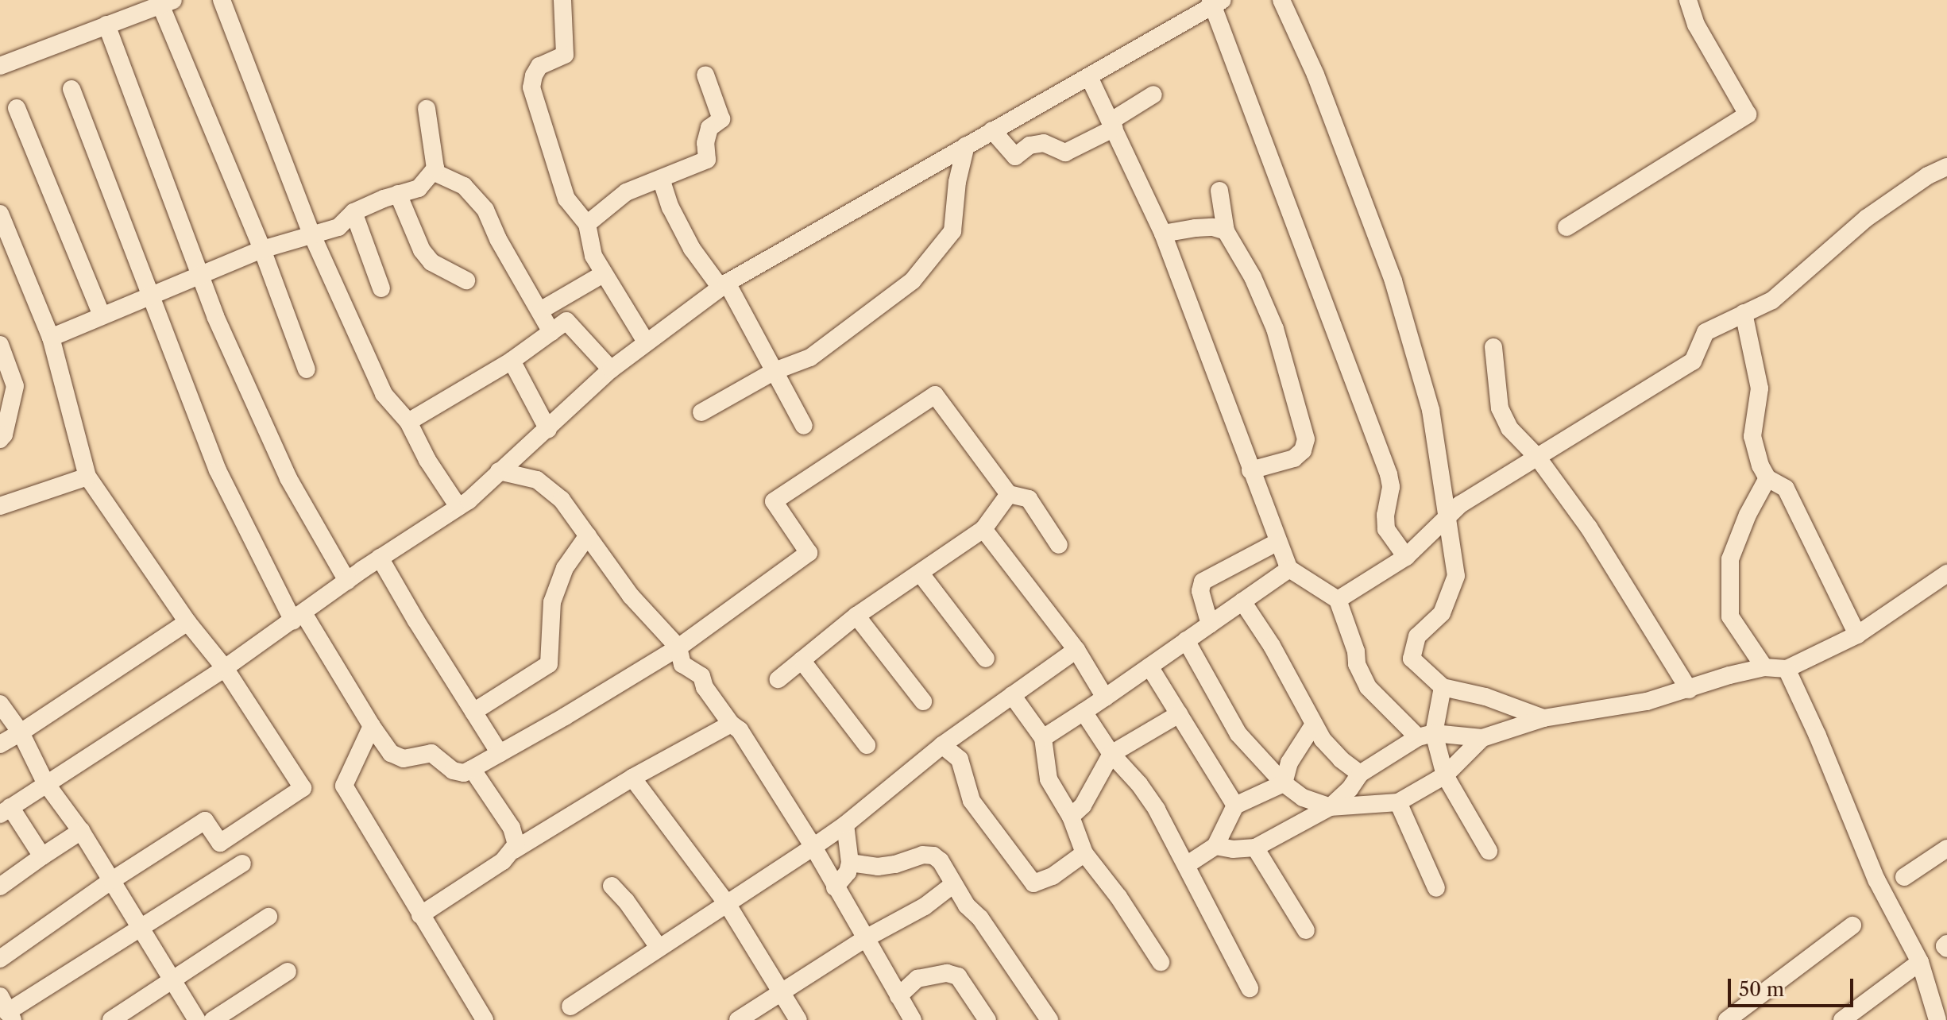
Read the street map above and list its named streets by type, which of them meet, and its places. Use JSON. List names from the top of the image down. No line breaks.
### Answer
{"scale_bar":"50 m"}
